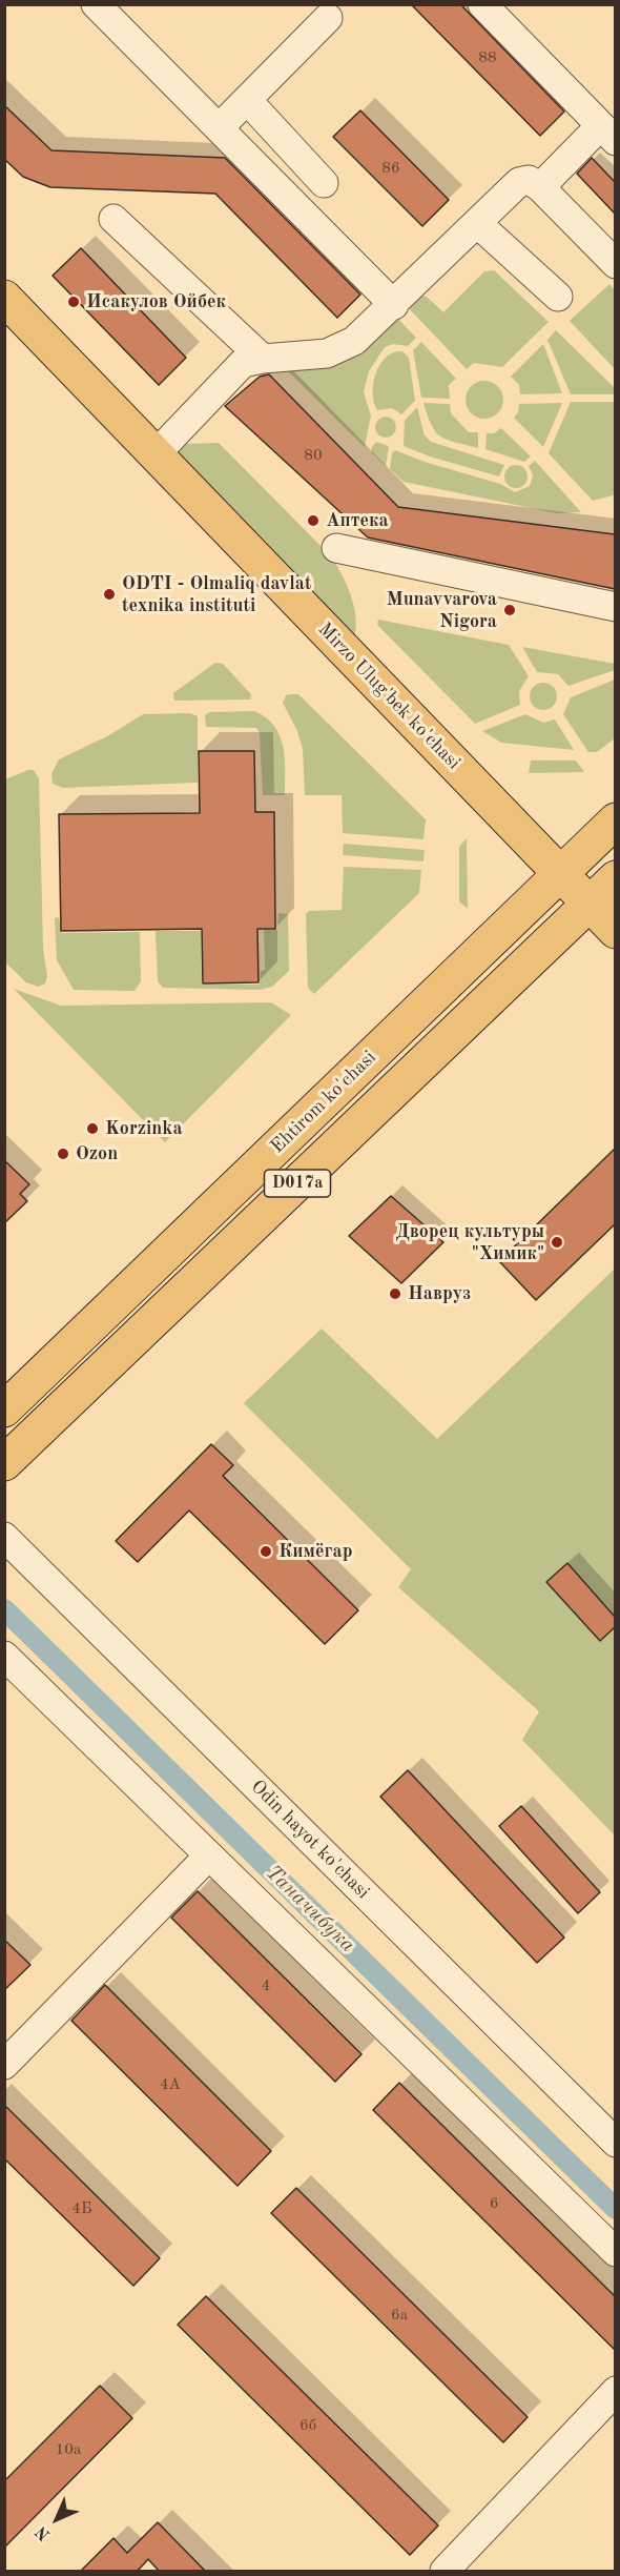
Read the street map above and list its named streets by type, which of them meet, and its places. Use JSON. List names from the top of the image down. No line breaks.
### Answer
{"streets":{"main road":["Mirzo Ulug'bek ko'chasi","Ehtirom ko'chasi","D017a"],"street":["Odin hayot ko'chasi"]},"crossings":[["Mirzo Ulug'bek ko'chasi","Ehtirom ko'chasi"],["Mirzo Ulug'bek ko'chasi","D017a"]],"water":["Таначибука"],"places":["Исакулов Ойбек","Аптека","ODTI - Olmaliq davlat texnika instituti","Munavvarova Nigora","Korzinka","Ozon","Дворец культуры \"Химик\"","Навруз","Кимёгар"],"house_numbers":["88","86","80","4","4А","6","4Б","6а","6б","10a"],"north":"bottom left"}
